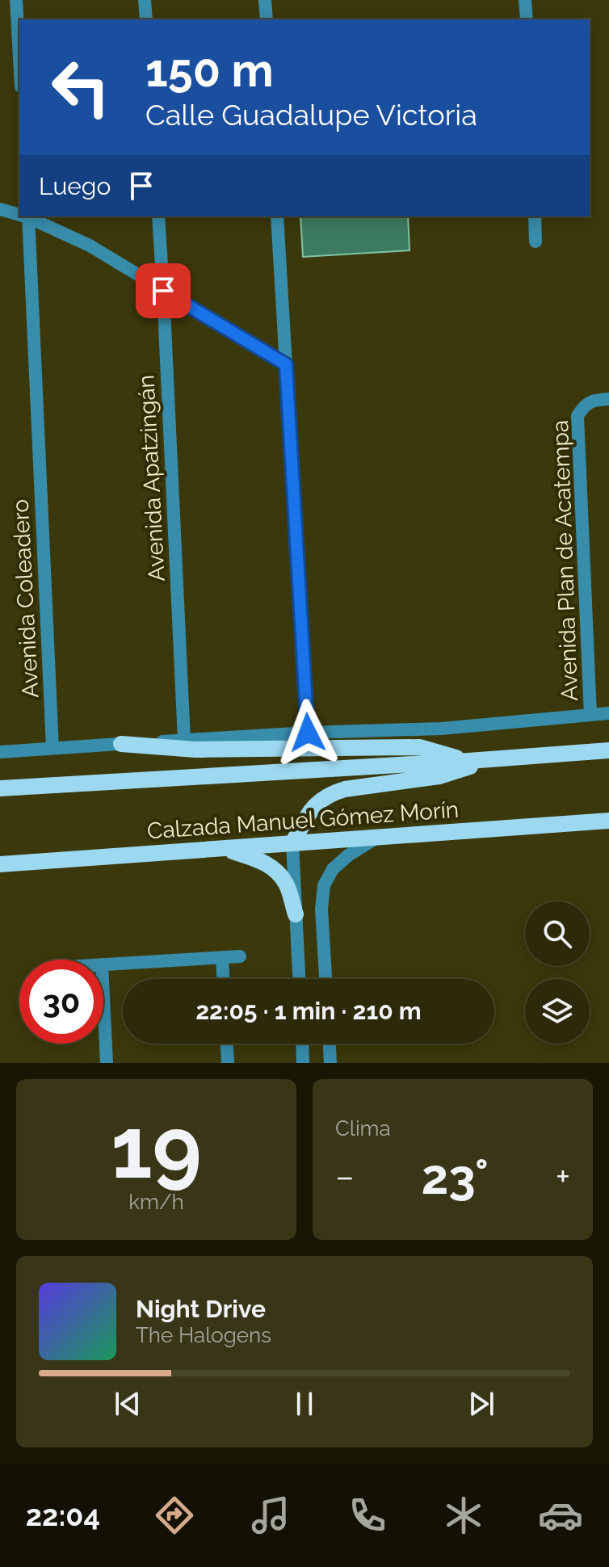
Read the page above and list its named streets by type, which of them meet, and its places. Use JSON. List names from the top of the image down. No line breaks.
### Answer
{"streets":{"main road":["Calzada Manuel Gómez Morín"],"street":["Avenida Apatzingán","Avenida Plan de Acatempa","Avenida Coleadero"]},"page":{"turn":["150 m","Calle Guadalupe Victoria"],"then":"Luego","limit":"30","trip":"22:05 · 1 min · 210 m","tile":[["19","km/h"],"Clima"],"heat":["−","23°","+"],"song":["Night Drive","The Halogens"],"tabs":"22:04"}}
